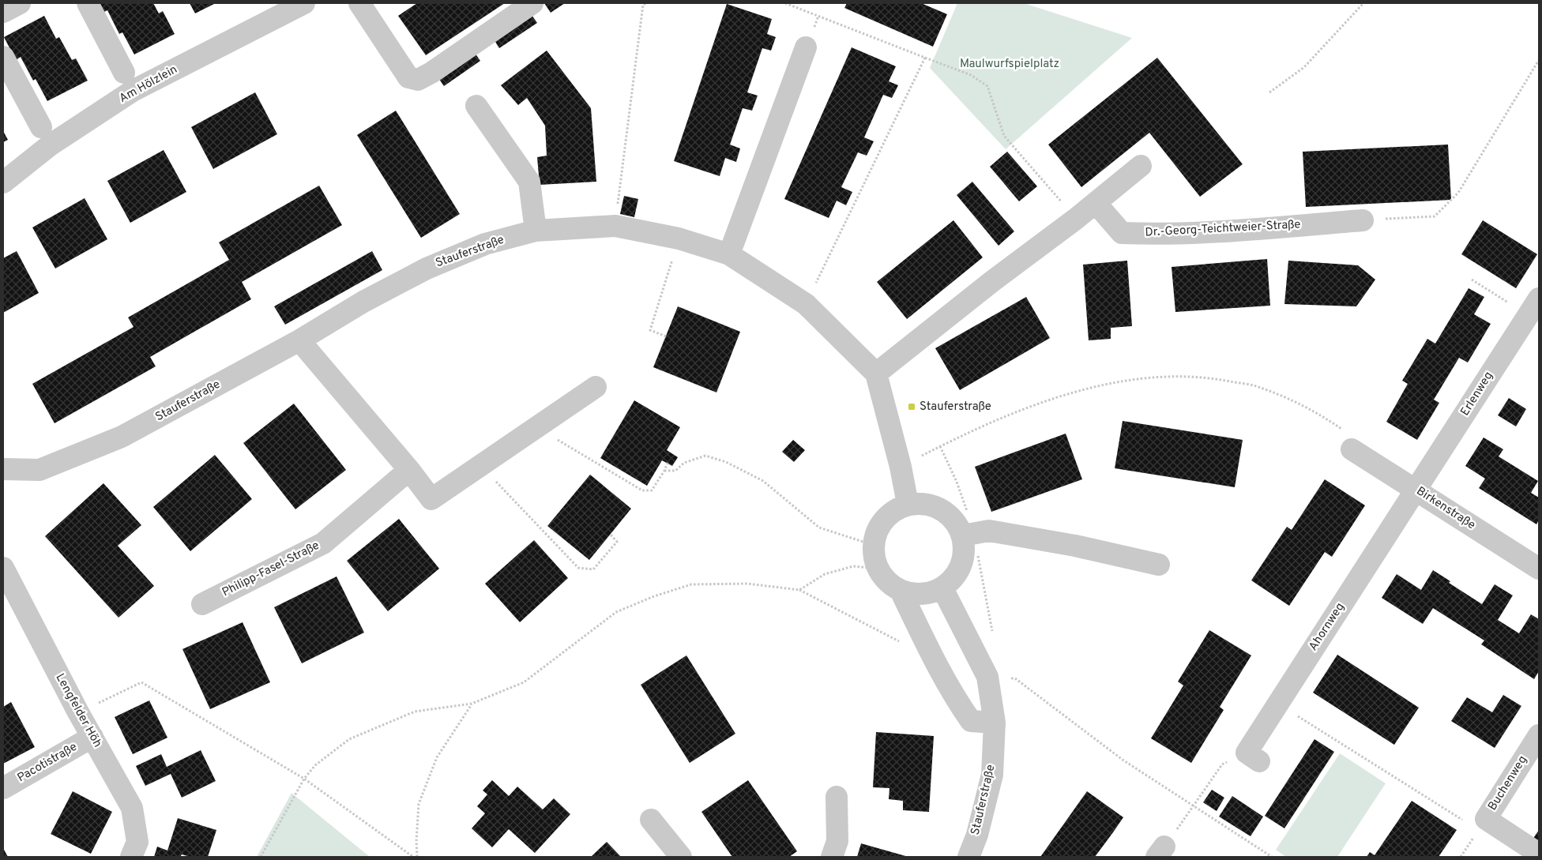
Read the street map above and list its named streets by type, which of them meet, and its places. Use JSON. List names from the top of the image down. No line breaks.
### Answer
{"streets":{"street":["Am Hölzlein","Dr.-Georg-Teichtweier-Straße","Stauferstraße","Erlenweg","Birkenstraße","Philipp-Fasel-Straße","Ahornweg","Lengfelder Höh","Pacotistraße","Buchenweg"]},"crossings":[["Erlenweg","Birkenstraße"],["Erlenweg","Ahornweg"],["Birkenstraße","Ahornweg"],["Lengfelder Höh","Pacotistraße"]],"parks":["Maulwurfspielplatz"],"places":{"transit":["Stauferstraße"]}}
